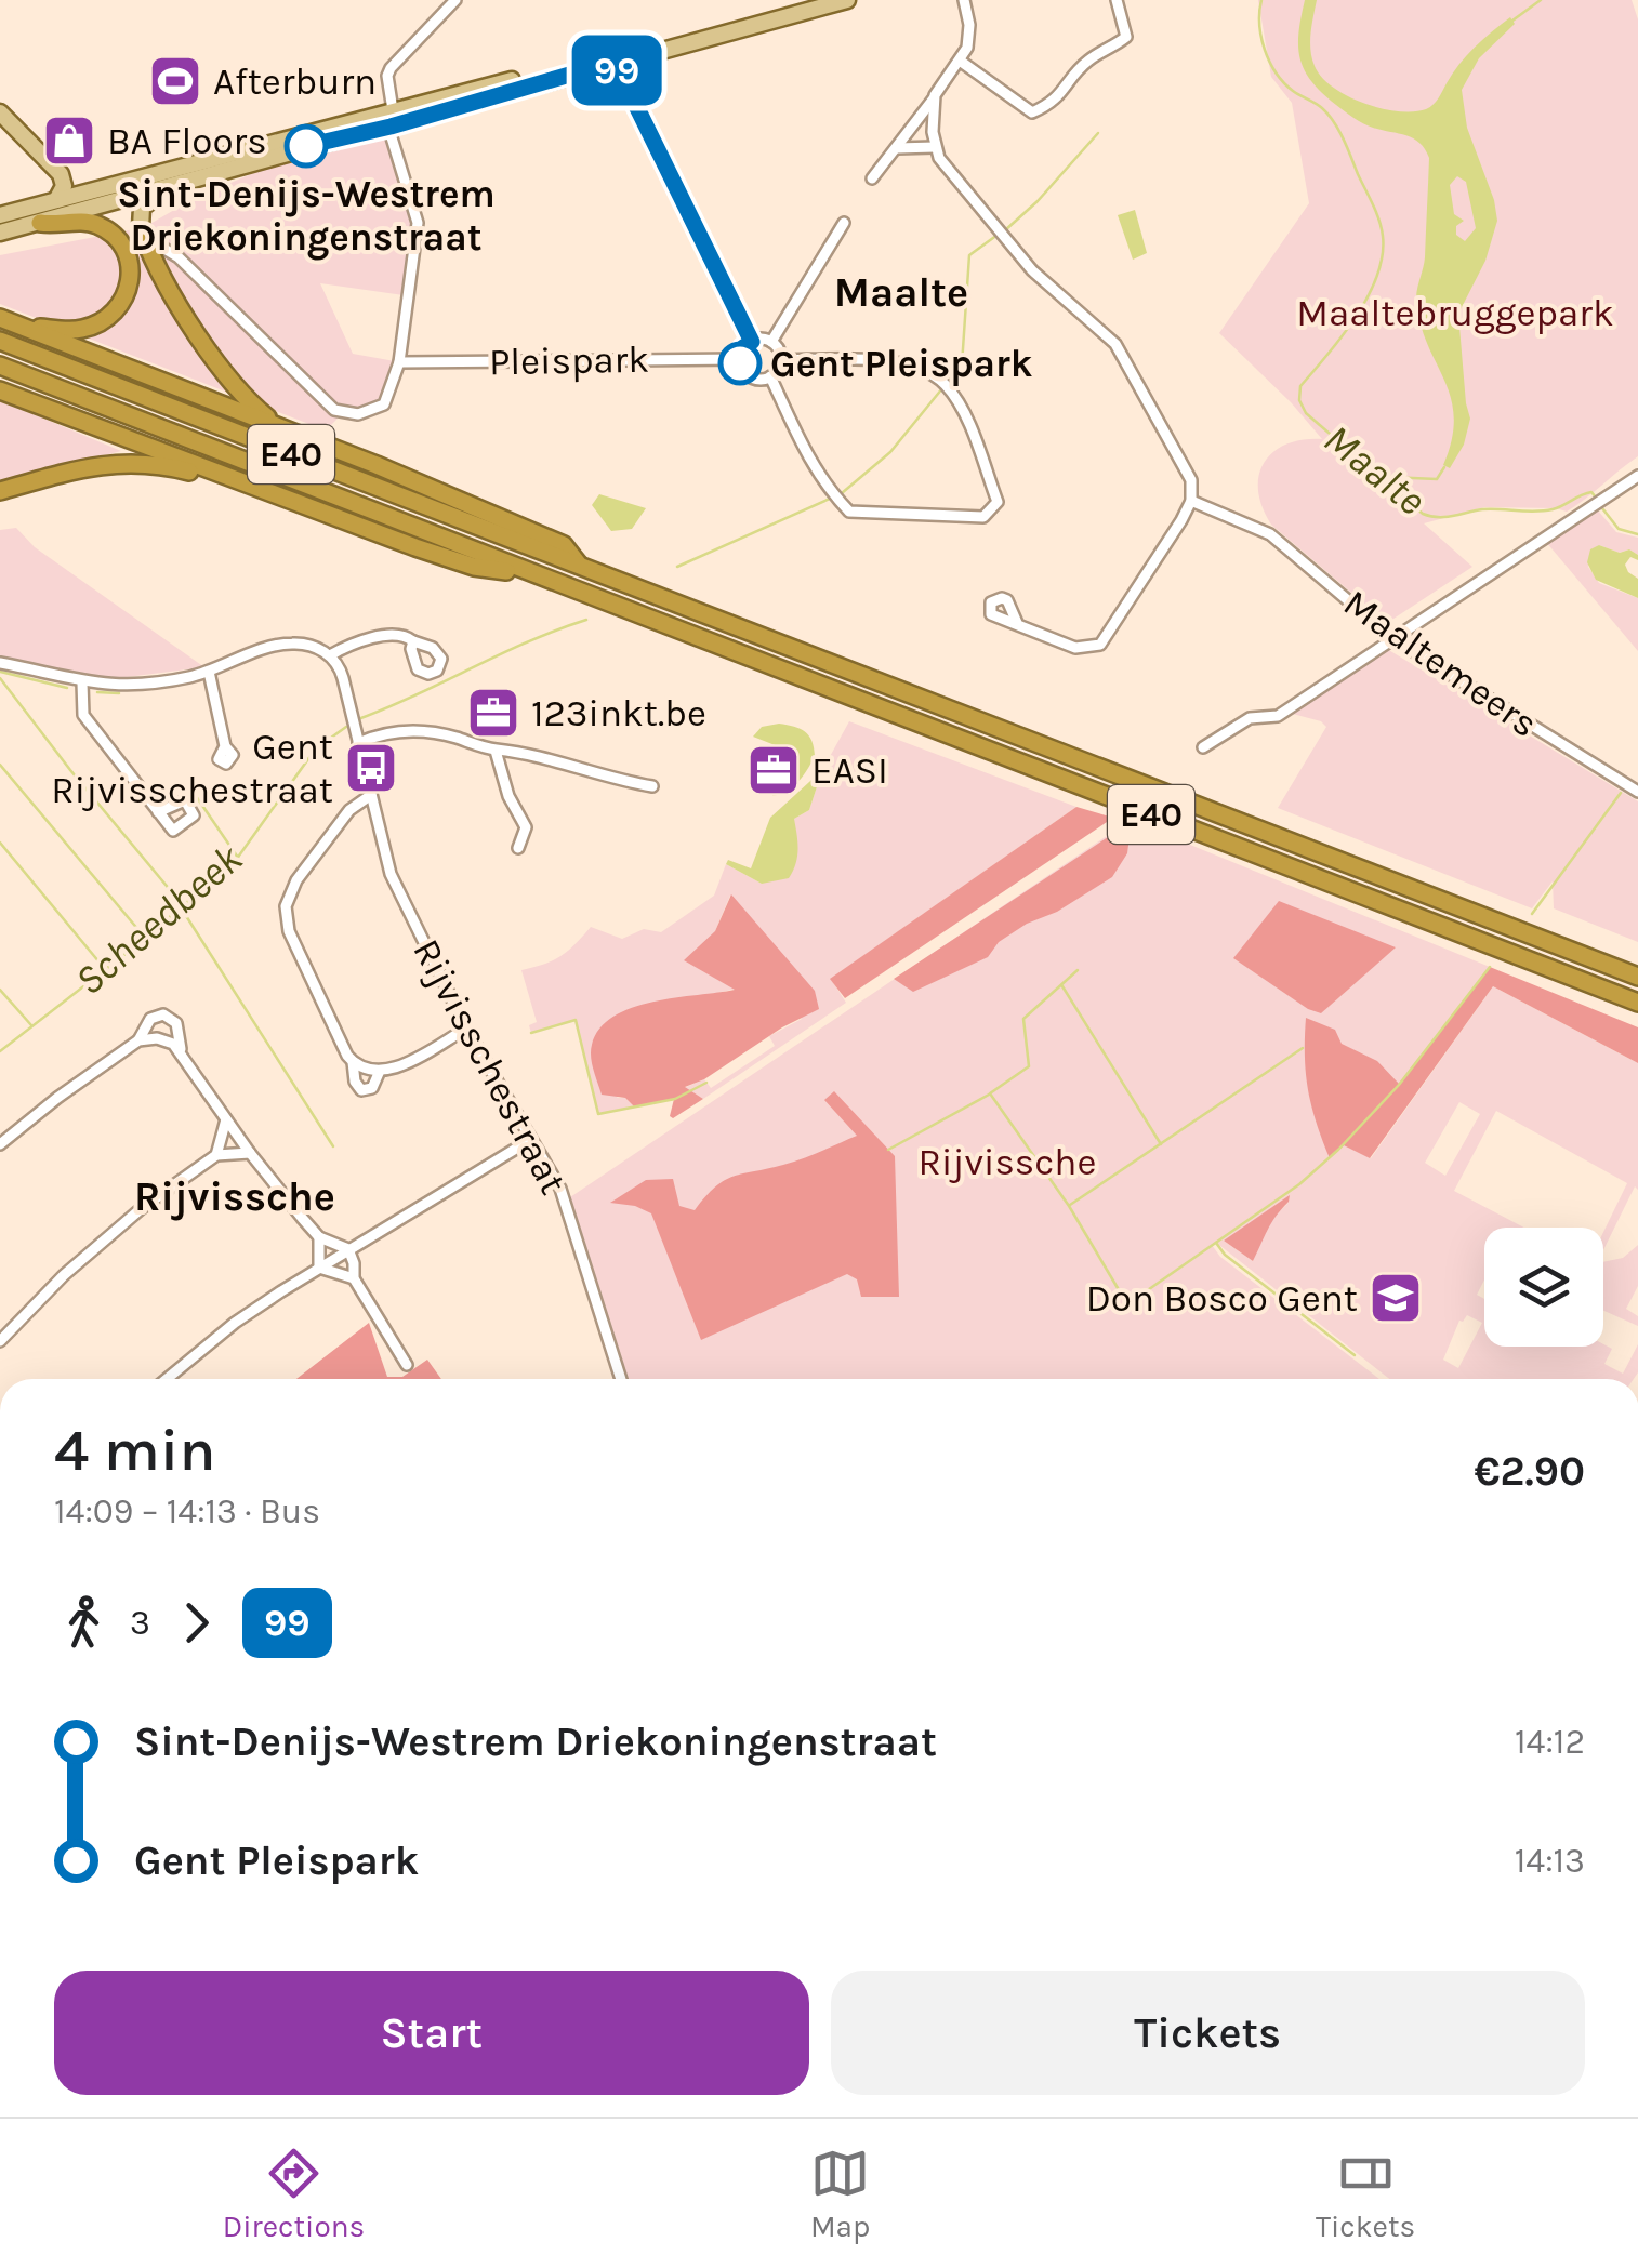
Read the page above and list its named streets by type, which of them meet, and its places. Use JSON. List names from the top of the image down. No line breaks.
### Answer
{"streets":{"highway":["E40"],"street":["Pleispark","Maaltemeers","Rijvisschestraat"]},"districts":["Maalte","Rijvissche"],"water":["Maalte","Scheedbeek"],"parks":["Maaltebruggepark","Rijvissche"],"places":{"sports":["Afterburn"],"shop":["BA Floors"],"other":["Sint-Denijs-Westrem Driekoningenstraat","Gent Pleispark"],"office":["123inkt.be","EASI"],"bus stop":["Gent Rijvisschestraat"],"school or university":["Don Bosco Gent"]},"lines":["bus line 99"],"page":{"on_map":"99","heading":["4 min","14:09 – 14:13 · Bus","€2.90"],"legs":["3","99"],"list":[{"name":"Sint-Denijs-Westrem Driekoningenstraat","value":"14:12"},{"name":"Gent Pleispark","value":"14:13"}],"buttons":["Start","Tickets"],"tabs":["Directions","Map","Tickets"]}}
